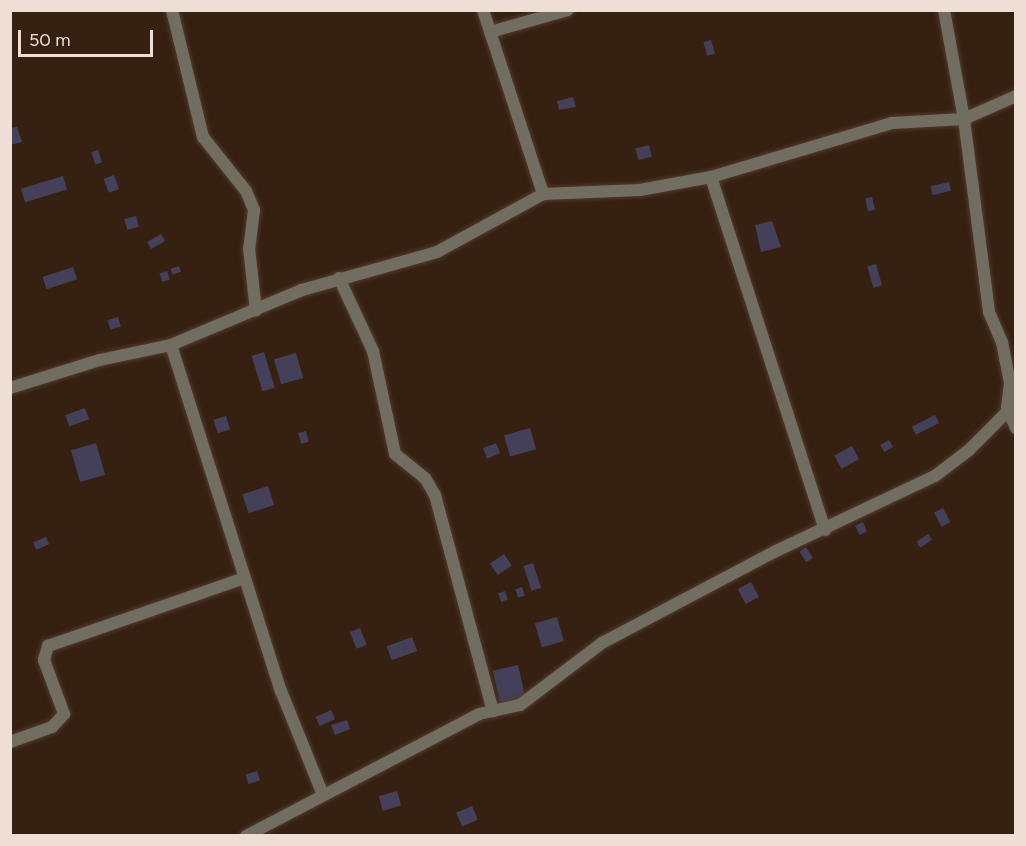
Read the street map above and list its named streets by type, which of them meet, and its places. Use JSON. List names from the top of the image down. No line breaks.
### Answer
{"scale_bar":"50 m"}
